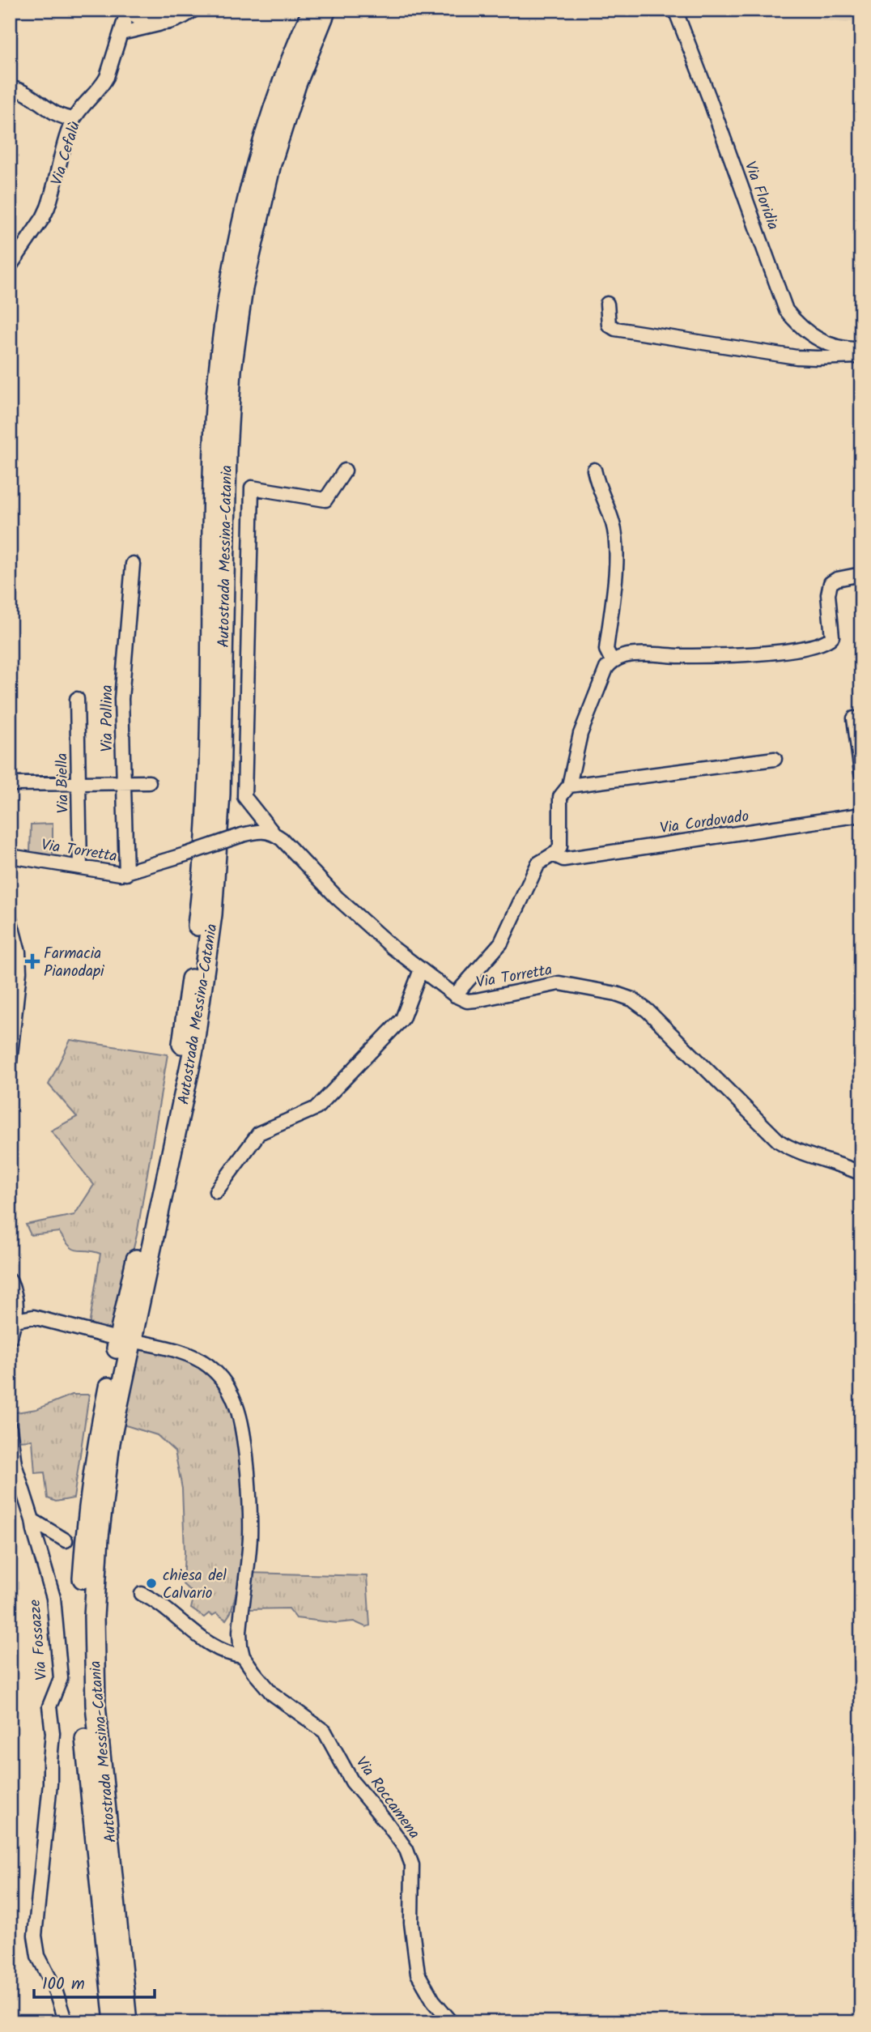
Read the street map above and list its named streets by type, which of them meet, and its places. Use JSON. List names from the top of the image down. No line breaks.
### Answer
{"streets":{"highway":["Autostrada Messina-Catania"],"street":["Via Cefalù","Via Floridia","Via Pollina","Via Biella","Via Cordovado","Via Torretta","Via Fossazze","Via Roccamena"]},"crossings":[["Via Pollina","Via Torretta"],["Via Biella","Via Torretta"]],"places":{"health":["Farmacia Pianodapi"],"other":["chiesa del Calvario"]},"scale_bar":"100 m"}
